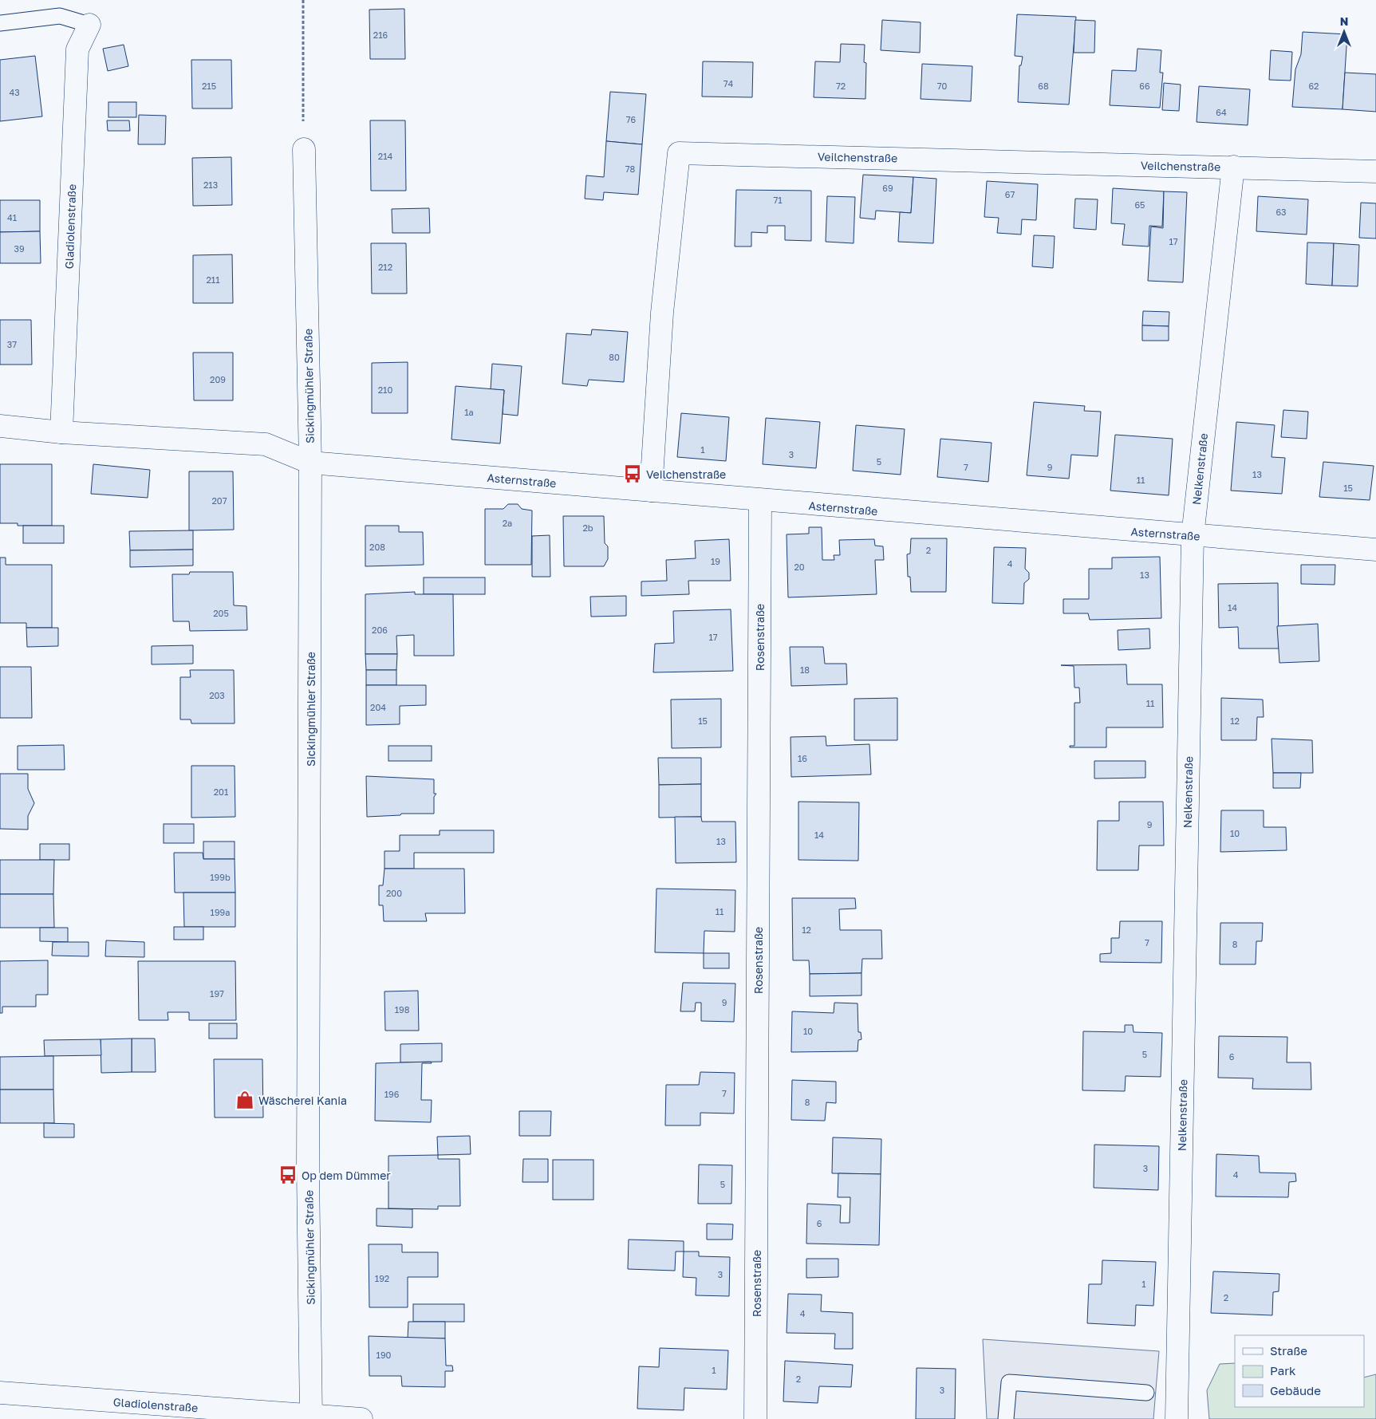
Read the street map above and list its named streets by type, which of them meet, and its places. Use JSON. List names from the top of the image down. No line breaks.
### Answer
{"streets":{"street":["Veilchenstraße","Gladiolenstraße","Sickingmühler Straße","Nelkenstraße","Asternstraße","Rosenstraße"]},"crossings":[["Veilchenstraße","Nelkenstraße"],["Veilchenstraße","Asternstraße"],["Gladiolenstraße","Sickingmühler Straße"],["Sickingmühler Straße","Asternstraße"],["Nelkenstraße","Asternstraße"],["Asternstraße","Rosenstraße"]],"places":{"bus stop":["Veilchenstraße","Op dem Dümmer"],"shop":["Wäscherei Kania"]},"house_numbers":["216","74","215","72","70","68","66","62","43","64","76","214","78","213","69","67","71","65","63","41","17","39","212","211","37","80","209","210","1a","1","3","5","7","9","13","11","15","207","2a","2b","208","2","19","4","20","13","14","205","206","17","18","203","11","204","15","12","16","201","9","10","14","13","199b","200","11","199a","12","7","8","197","9","198","10","5","6","7","196","8","3","4","5","6","3","192","1","2","4","190","1","2","3"],"legend":["Straße","Park","Gebäude"],"north":"top"}
